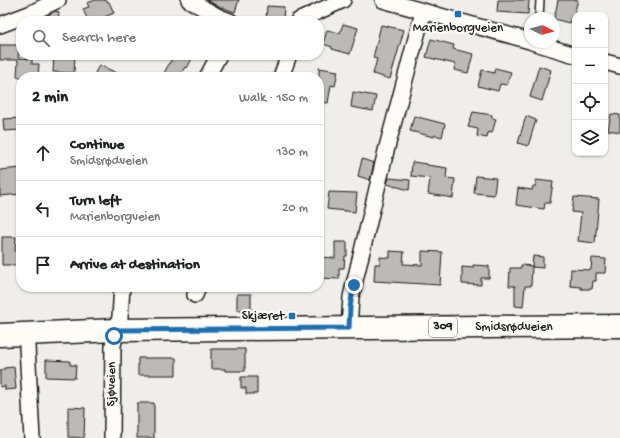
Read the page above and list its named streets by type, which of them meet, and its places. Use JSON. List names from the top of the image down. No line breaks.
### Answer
{"streets":{"main road":["309","Smidsrødveien"],"street":["Sjøveien"]},"crossings":[["Smidsrødveien","Sjøveien"]],"places":{"transit":["Marienborgveien","Skjæret"]},"north":"right","page":{"map_buttons":["+","−"],"search":"Search here","heading":["2 min","Walk · 150 m"],"list":[["Continue","Smidsrødveien","130 m"],["Turn left","Marienborgveien","20 m"],"Arrive at destination"]}}
